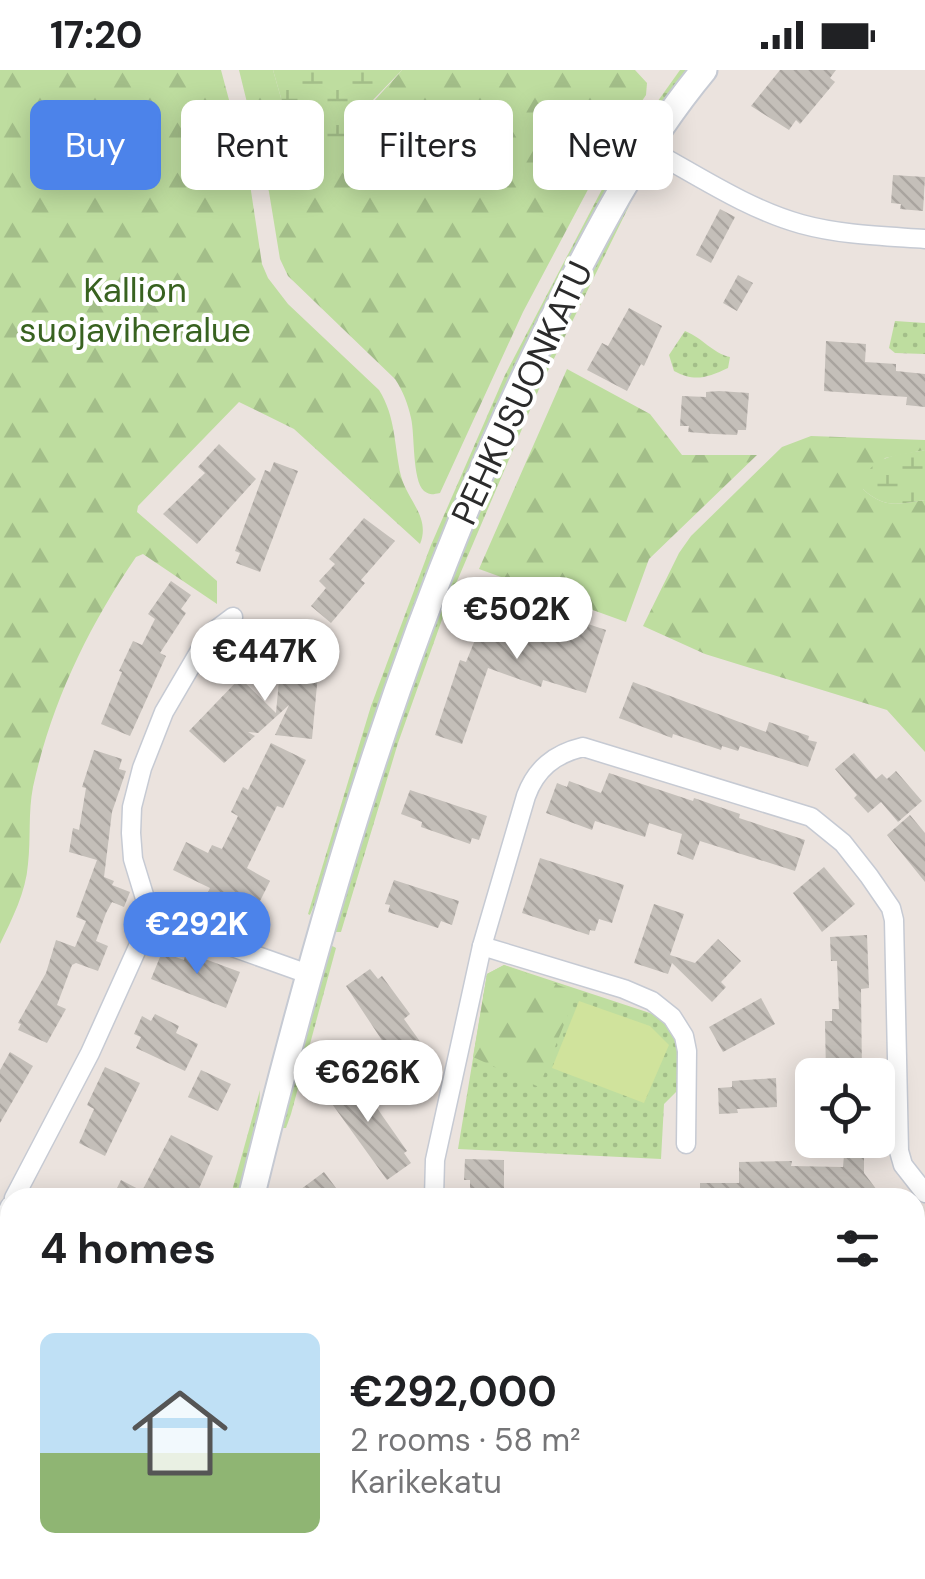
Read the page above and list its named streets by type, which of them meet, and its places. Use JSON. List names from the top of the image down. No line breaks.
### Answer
{"streets":{"main road":["PEHKUSUONKATU"]},"parks":["Kallion suojaviheralue"],"page":{"status":"17:20","chip":["Buy","Rent","Filters","New"],"price":["€502K","€447K","€292K","€626K"],"heading":"4 homes","list":[{"name":"€292,000","note":"2 rooms · 58 m² · Karikekatu"}]}}
